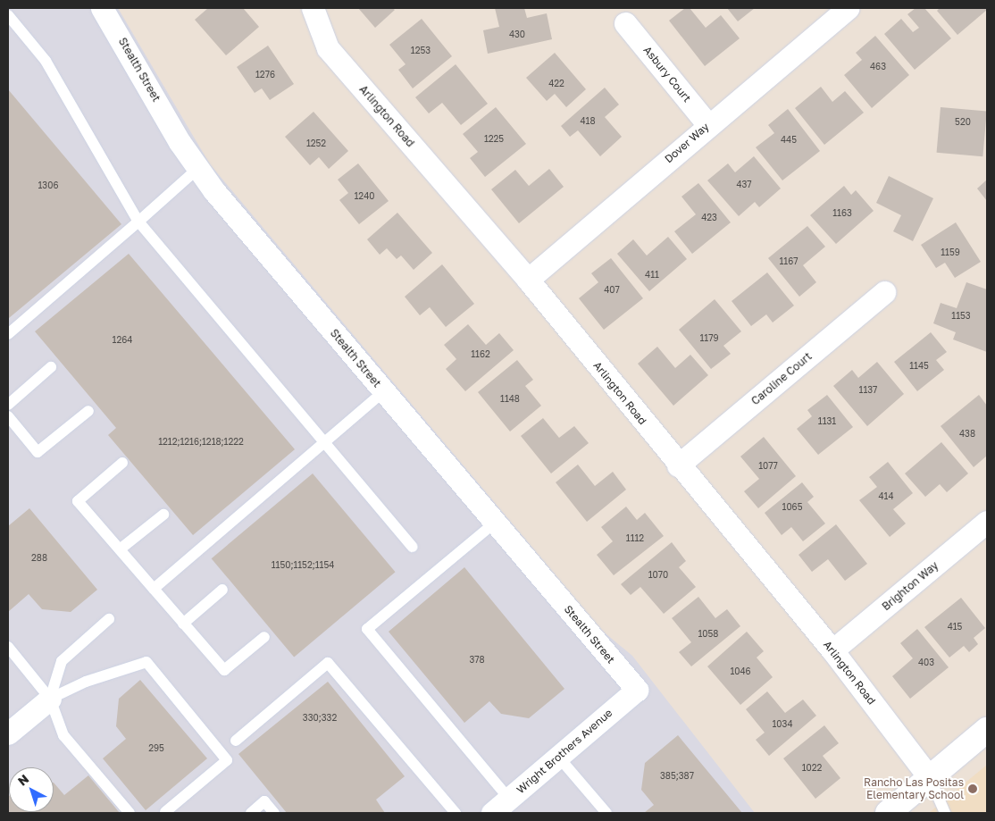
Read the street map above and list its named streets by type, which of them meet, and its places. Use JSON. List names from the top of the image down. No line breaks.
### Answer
{"streets":{"street":["Stealth Street","Asbury Court","Arlington Road","Dover Way","Caroline Court","Brighton Way","Wright Brothers Avenue"]},"crossings":[["Stealth Street","Wright Brothers Avenue"],["Asbury Court","Dover Way"],["Arlington Road","Dover Way"],["Arlington Road","Caroline Court"],["Arlington Road","Brighton Way"]],"places":["Rancho Las Positas Elementary School"],"house_numbers":["430","1253","463","1276","422","418","520","1225","445","1252","437","1306","1240","1163","423","1159","1167","411","407","1153","1179","1264","1162","1145","1137","1148","1131","438","1212;1216;1218;1222","1077","414","1065","1112","288","1150;1152;1154","1070","415","1058","378","403","1046","330;332","1034","295","1022","385;387"],"north":"top left"}
